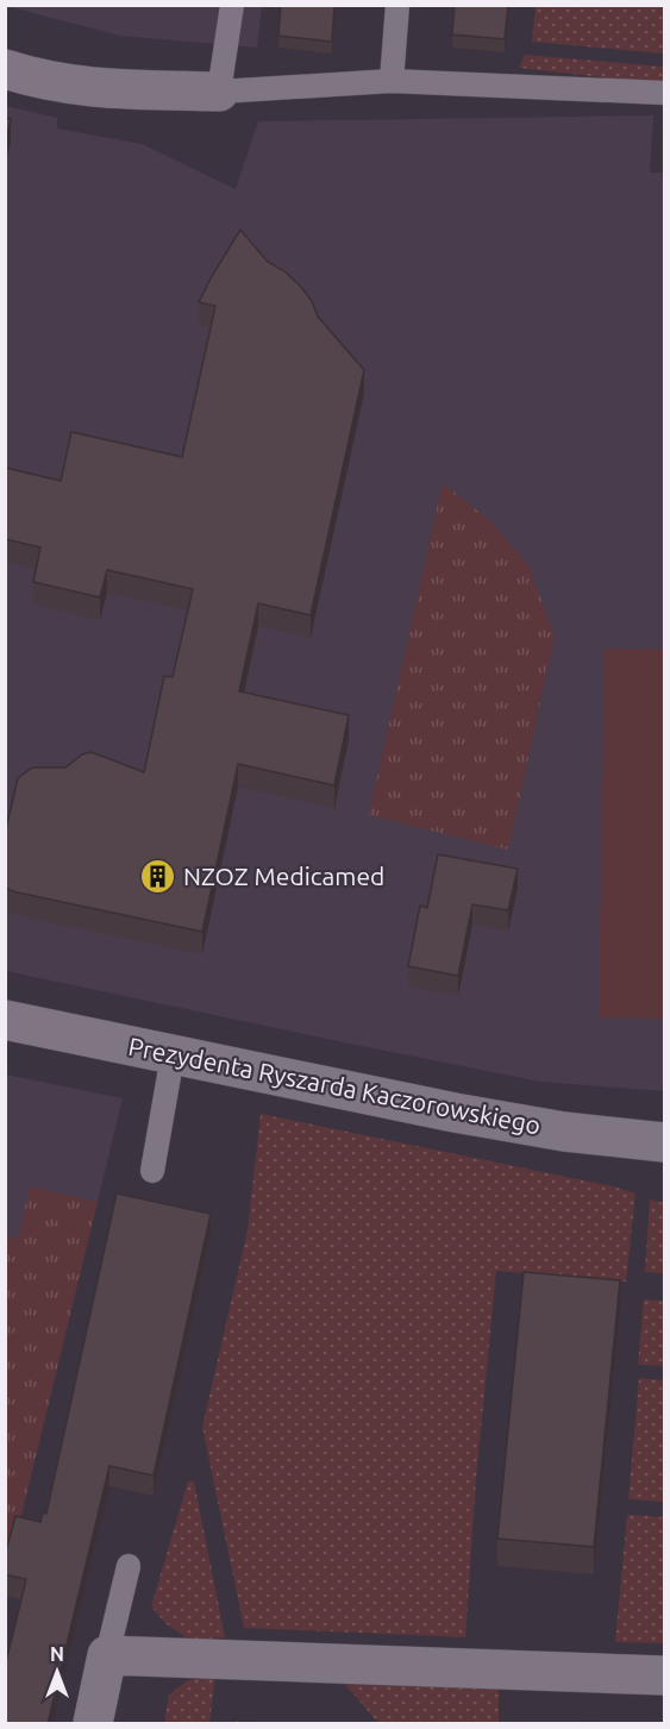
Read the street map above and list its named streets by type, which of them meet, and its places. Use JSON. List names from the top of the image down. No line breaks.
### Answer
{"streets":{"street":["Prezydenta Ryszarda Kaczorowskiego"]},"places":{"building":["NZOZ Medicamed"]},"north":"top"}
